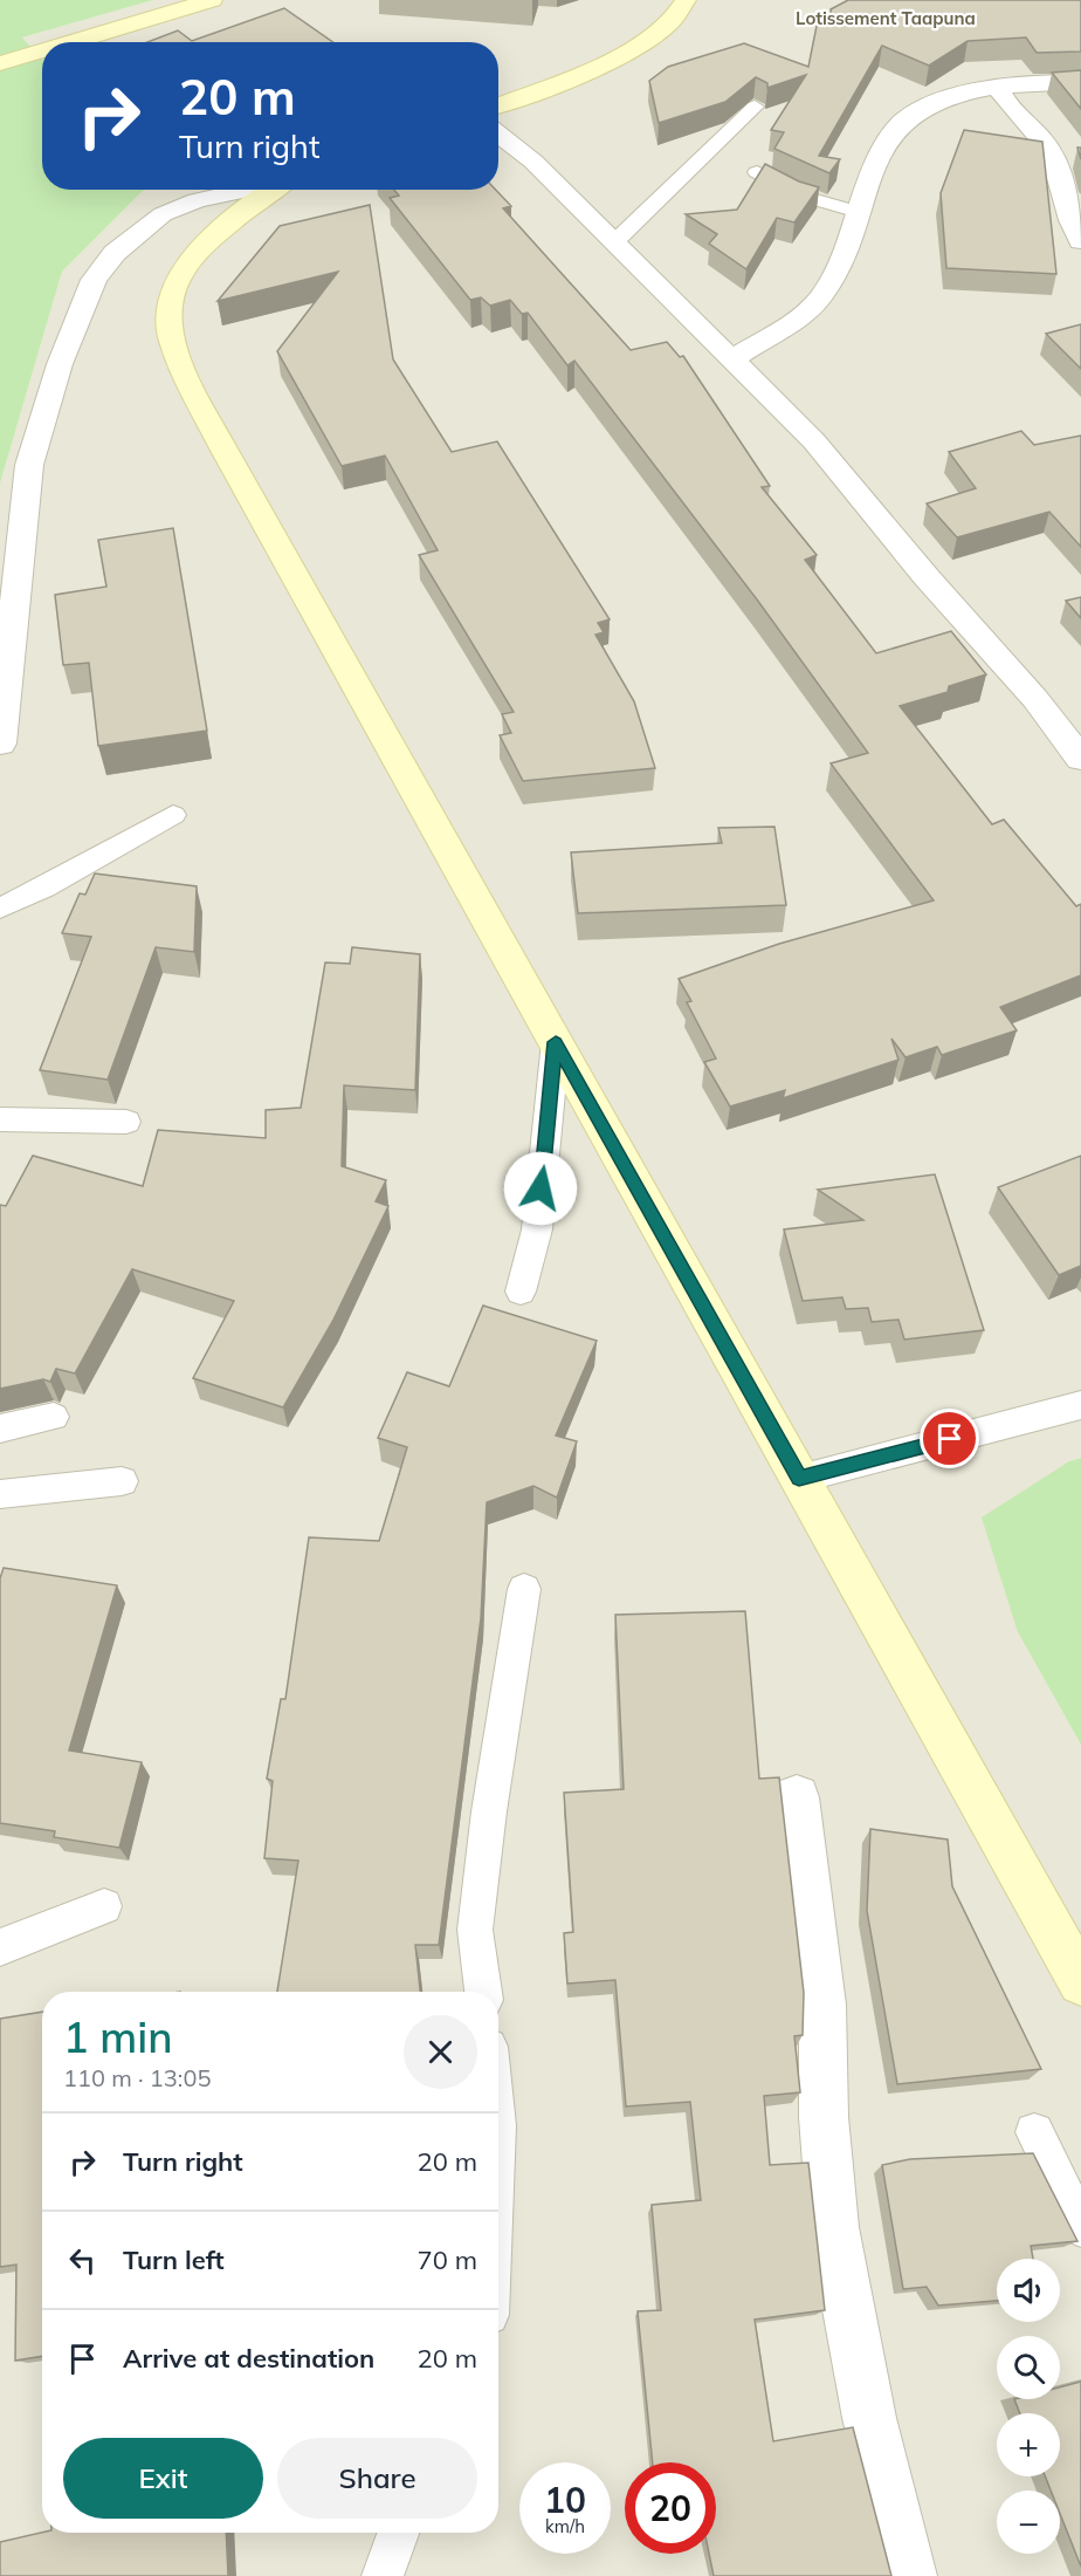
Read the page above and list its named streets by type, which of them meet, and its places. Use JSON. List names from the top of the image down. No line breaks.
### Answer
{"districts":["Lotissement Taapuna"],"page":{"turn":["20 m","Turn right"],"heading":["1 min","110 m · 13:05"],"list":[{"name":"Turn right","value":"20 m"},{"name":"Turn left","value":"70 m"},{"name":"Arrive at destination","value":"20 m"}],"map_buttons":["+","−"],"buttons":["Exit","Share"],"speed":"10 km/h","limit":"20"}}
